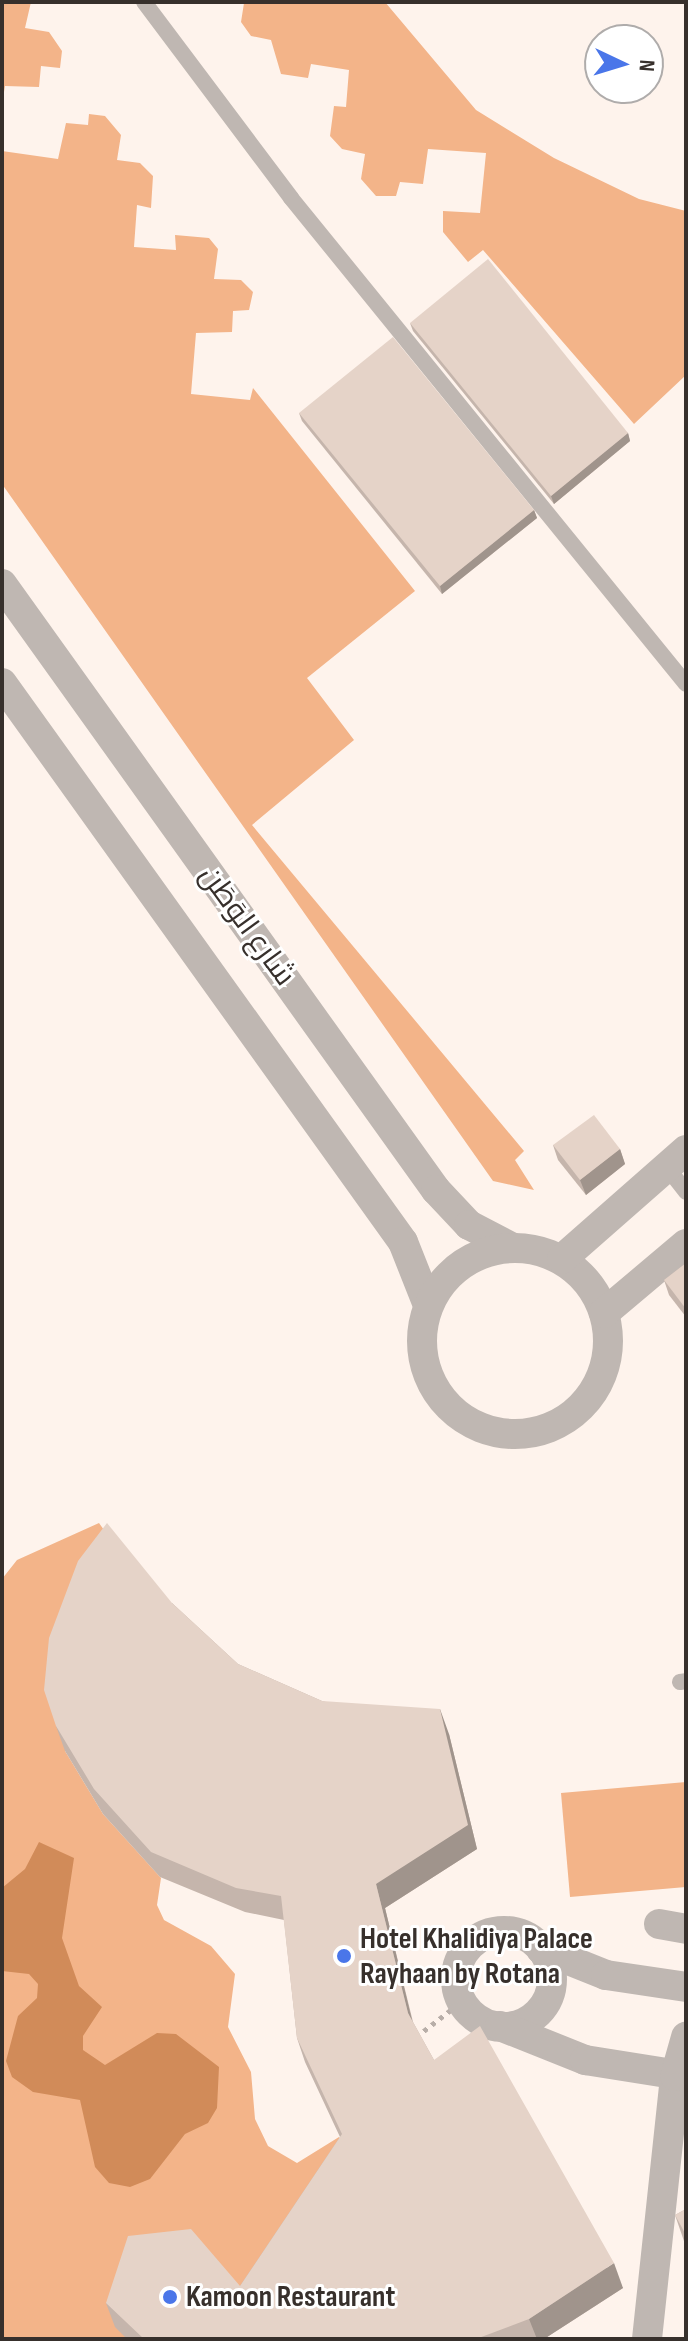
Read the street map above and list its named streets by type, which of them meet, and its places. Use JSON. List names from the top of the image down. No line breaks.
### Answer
{"streets":{"street":["شارع الوَطَن"]},"places":["Hotel Khalidiya Palace Rayhaan by Rotana","Kamoon Restaurant"],"north":"right"}
